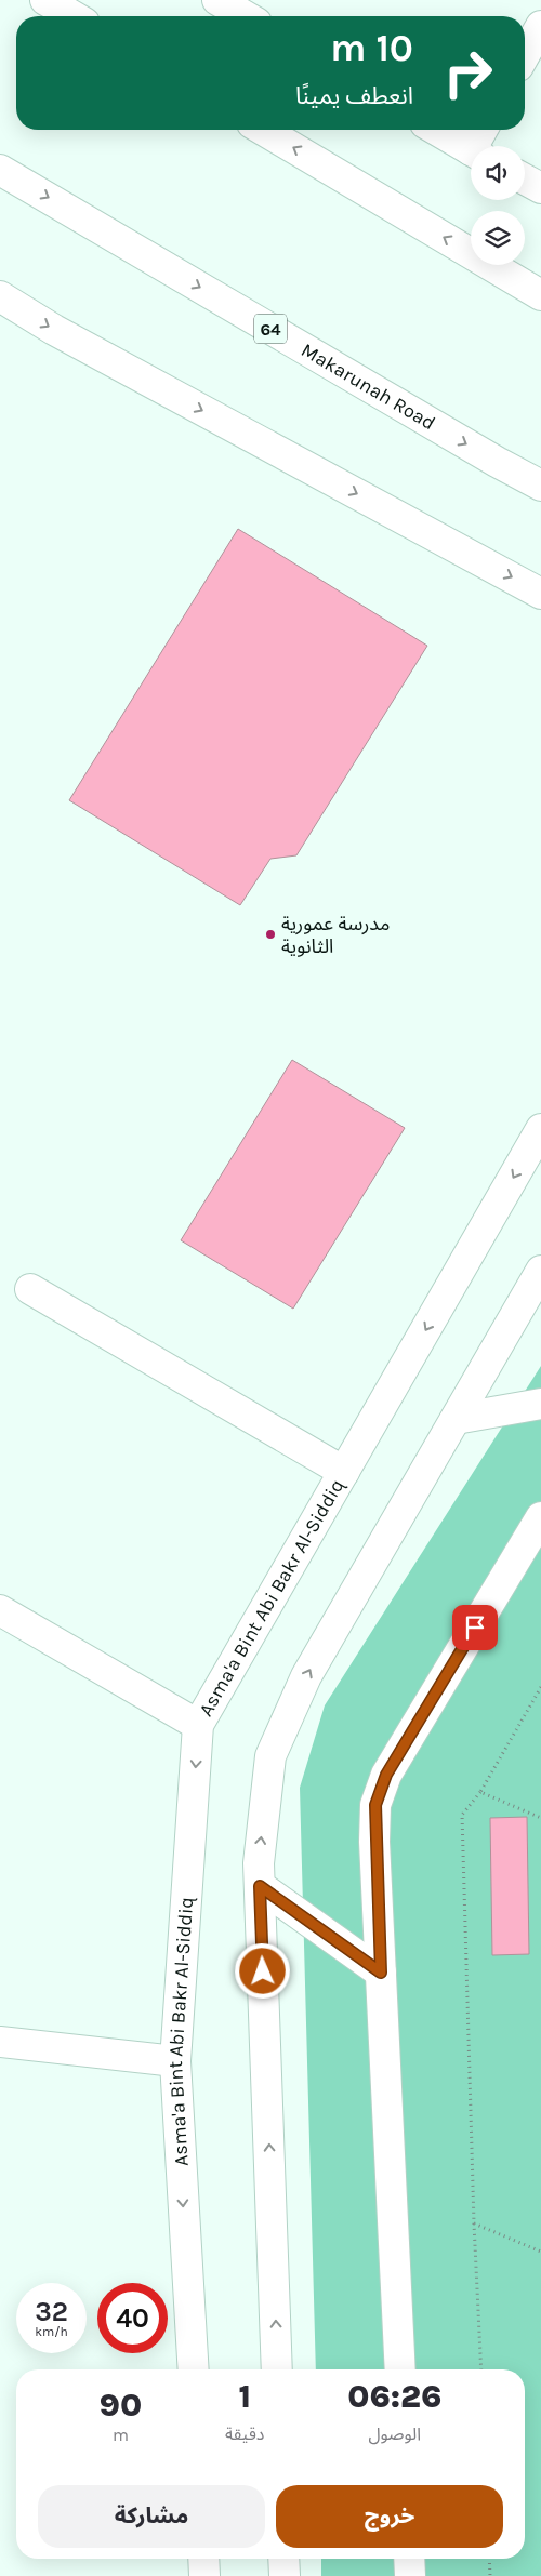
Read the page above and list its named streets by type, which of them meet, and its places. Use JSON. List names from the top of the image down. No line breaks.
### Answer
{"streets":{"street":["64","Makarunah Road","Asma'a Bint Abi Bakr Al-Siddiq"]},"places":["مدرسة عمورية الثانوية"],"page":{"turn":["10 m","انعطف يمينًا"],"speed":"32 km/h","limit":"40","eta":["06:26","الوصول","1","دقيقة","90","m"],"buttons":["خروج","مشاركة"]}}
